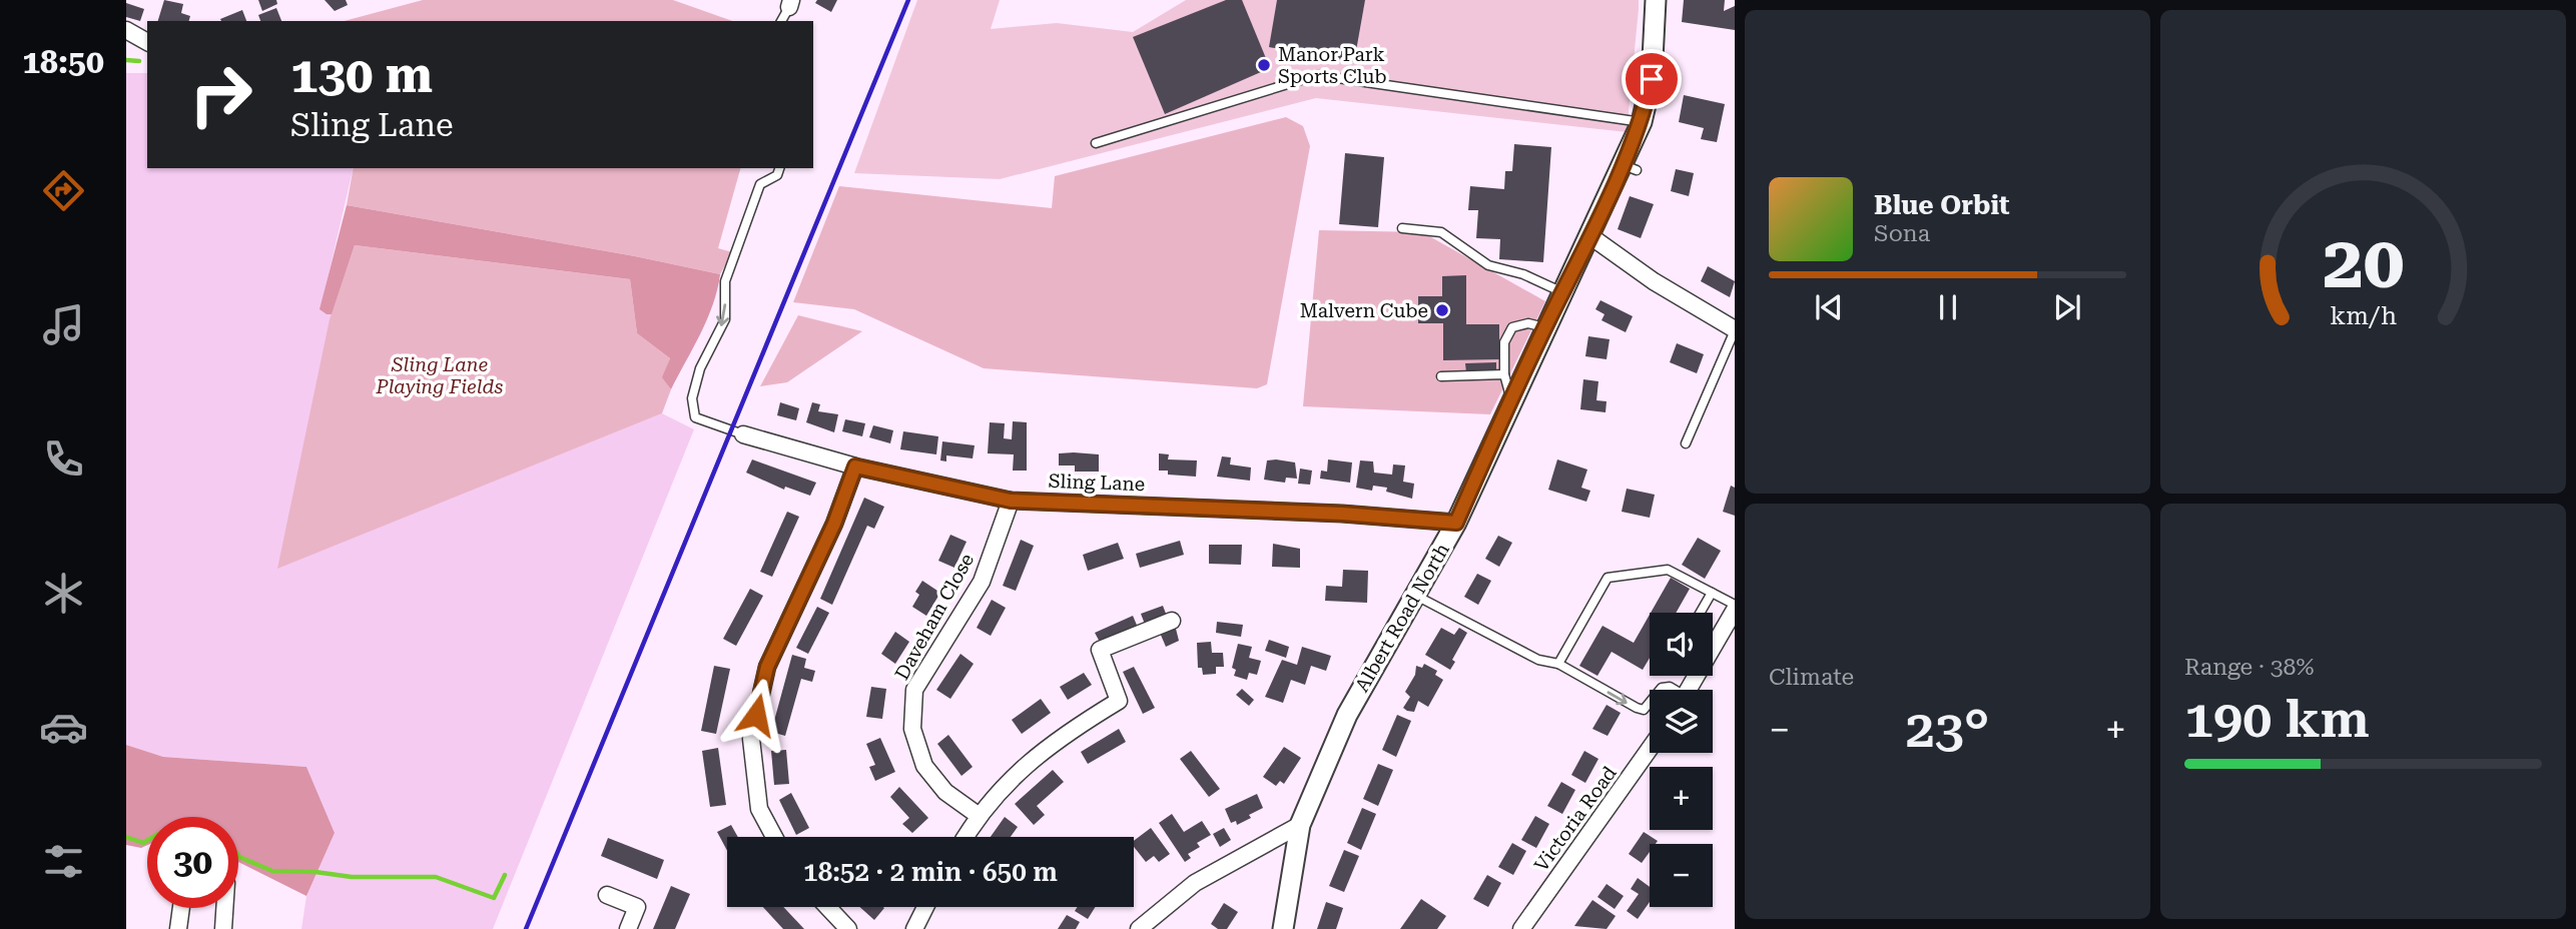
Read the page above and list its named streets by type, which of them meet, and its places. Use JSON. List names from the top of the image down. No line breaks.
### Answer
{"streets":{"street":["Sling Lane","Daveham Close","Albert Road North","Victoria Road"]},"crossings":[["Sling Lane","Daveham Close"],["Sling Lane","Albert Road North"]],"parks":["Sling Lane Playing Fields"],"places":["Manor Park Sports Club","Malvern Cube"],"page":{"tabs":"18:50","turn":["130 m","Sling Lane"],"song":["Blue Orbit","Sona"],"tile":["Climate",["Range · 38%","190 km"]],"map_buttons":["+","−"],"heat":["−","23°","+"],"limit":"30","trip":"18:52 · 2 min · 650 m","gauge":["20","km/h"]}}
